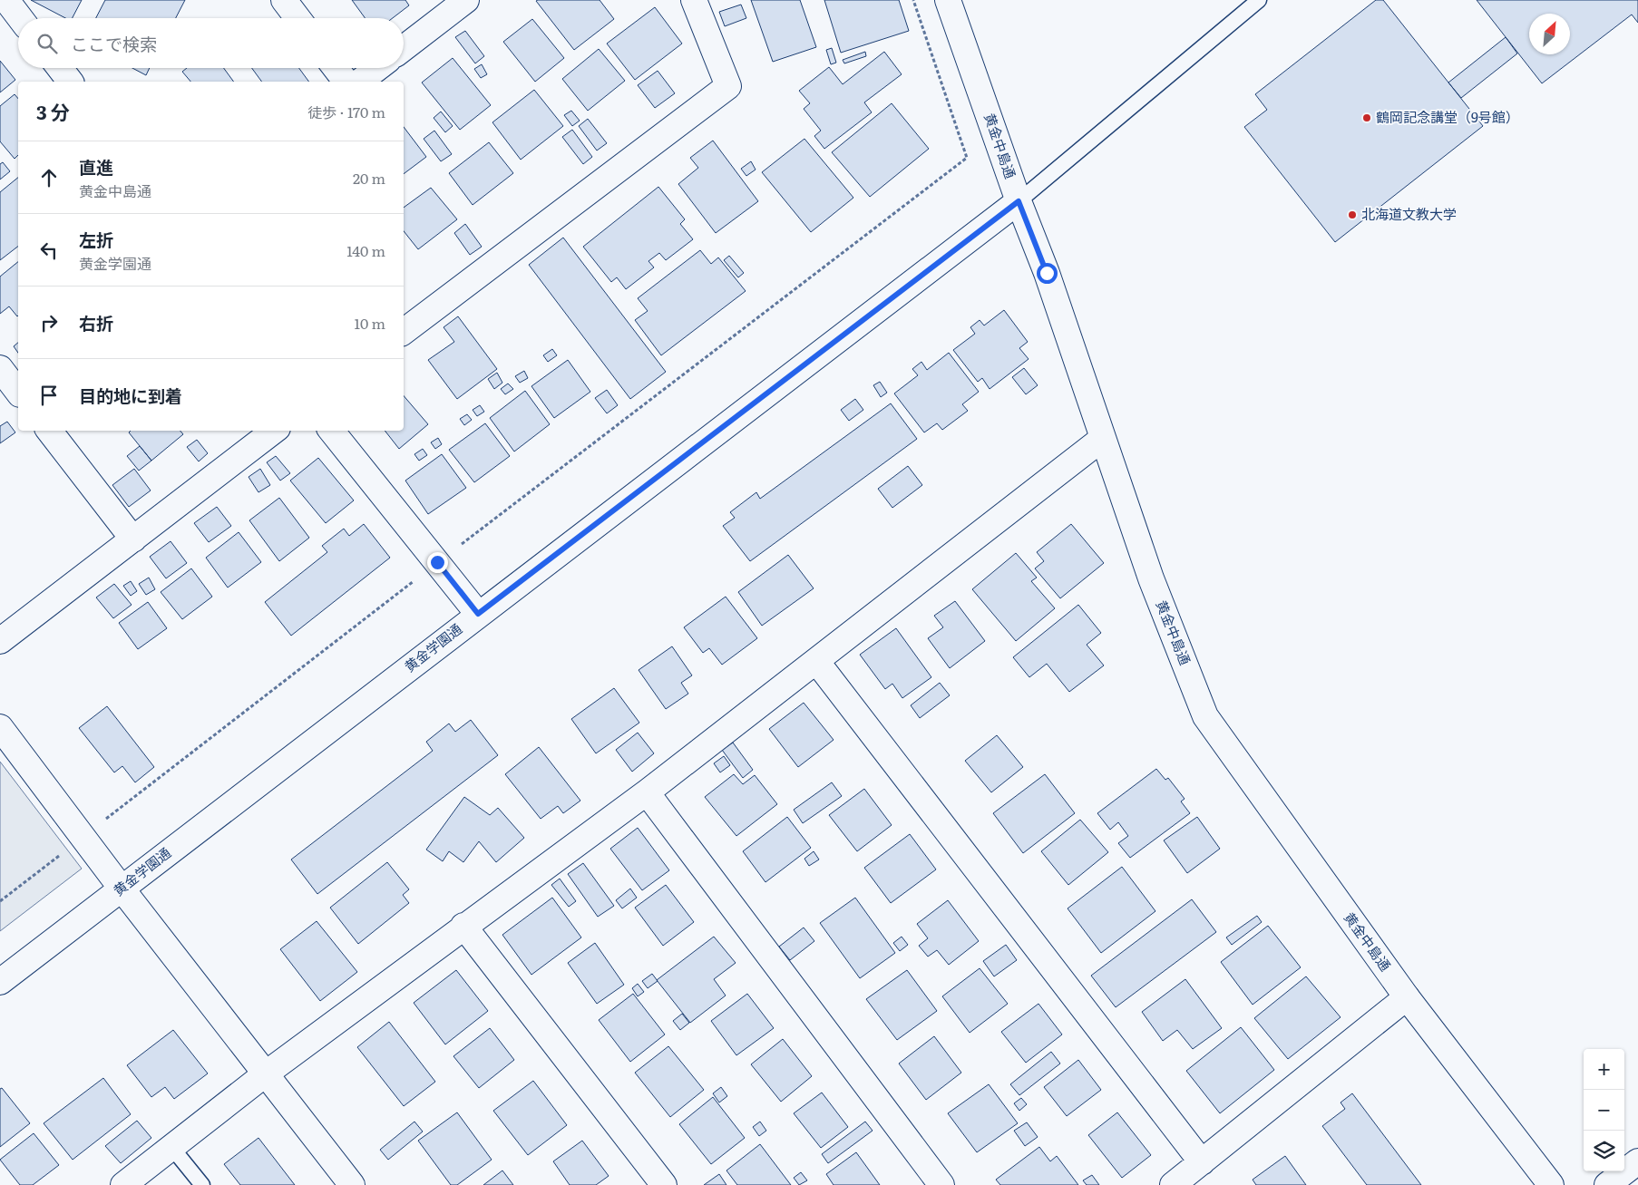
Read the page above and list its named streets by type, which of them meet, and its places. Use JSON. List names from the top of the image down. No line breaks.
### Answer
{"streets":{"street":["黄金中島通","黄金学園通"]},"crossings":[["黄金中島通","黄金学園通"]],"places":["鶴岡記念講堂（9号館）","北海道文教大学"],"north":"top right","page":{"search":"ここで検索","heading":["3 分","徒歩 · 170 m"],"list":[["直進","黄金中島通","20 m"],["左折","黄金学園通","140 m"],["右折","10 m"],"目的地に到着"],"map_buttons":["+","−"]}}
